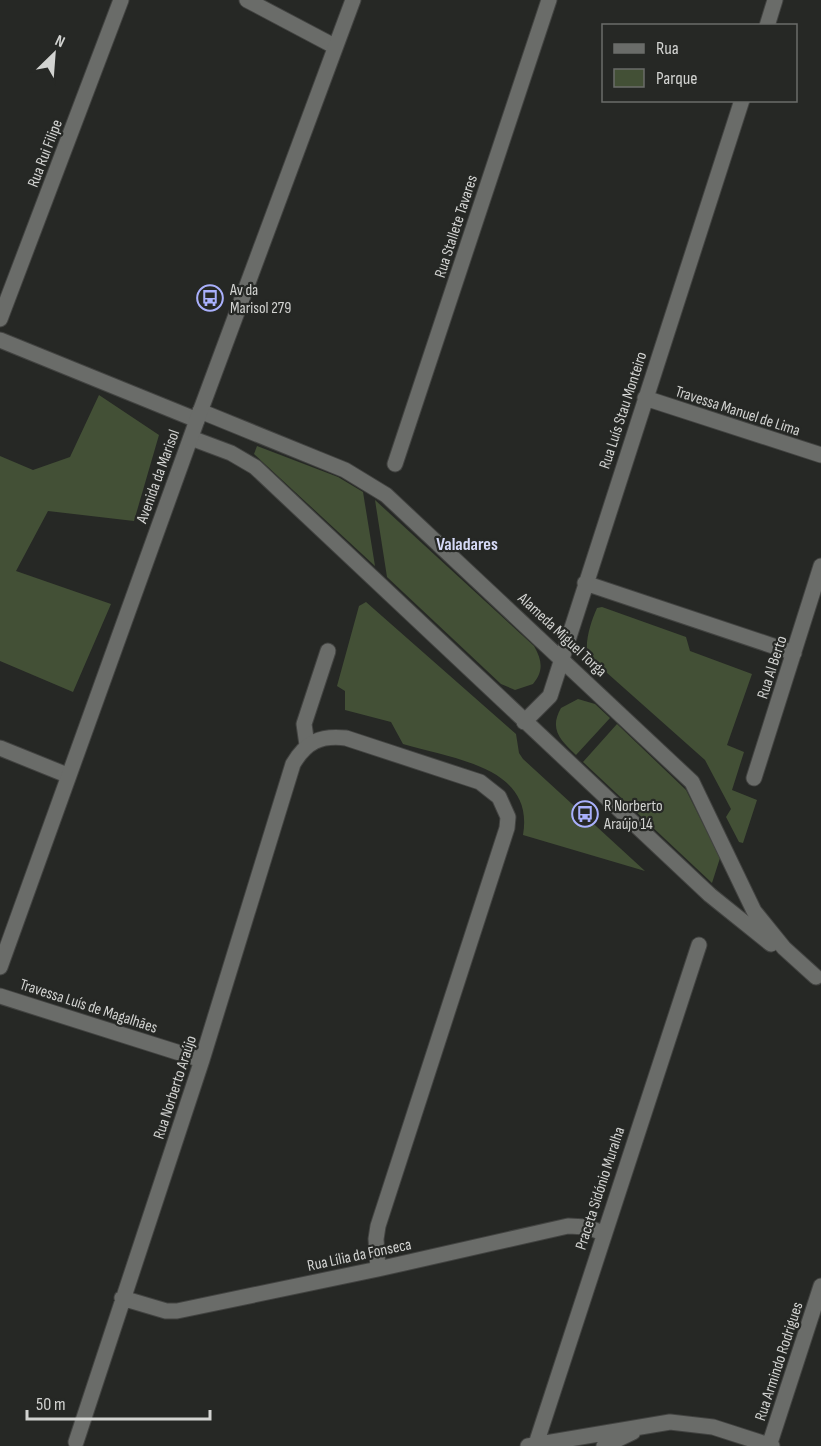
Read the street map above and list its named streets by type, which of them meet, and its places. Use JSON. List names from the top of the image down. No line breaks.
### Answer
{"streets":{"street":["Rua Rui Filipe","Rua Stallete Tavares","Rua Luís Stau Monteiro","Travessa Manuel de Lima","Avenida da Marisol","Alameda Miguel Torga","Rua Al Berto","Travessa Luís de Magalhães","Rua Norberto Araújo","Praceta Sidónio Muralha","Rua Lília da Fonseca","Rua Armindo Rodrigues"]},"crossings":[["Rua Luís Stau Monteiro","Travessa Manuel de Lima"],["Rua Luís Stau Monteiro","Alameda Miguel Torga"],["Avenida da Marisol","Alameda Miguel Torga"],["Travessa Luís de Magalhães","Rua Norberto Araújo"],["Rua Norberto Araújo","Rua Lília da Fonseca"],["Praceta Sidónio Muralha","Rua Lília da Fonseca"]],"districts":["Valadares"],"places":{"bus stop":["Av da Marisol 279","R Norberto Araújo 14"]},"legend":["Rua","Parque"],"scale_bar":"50 m","north":"top right"}
